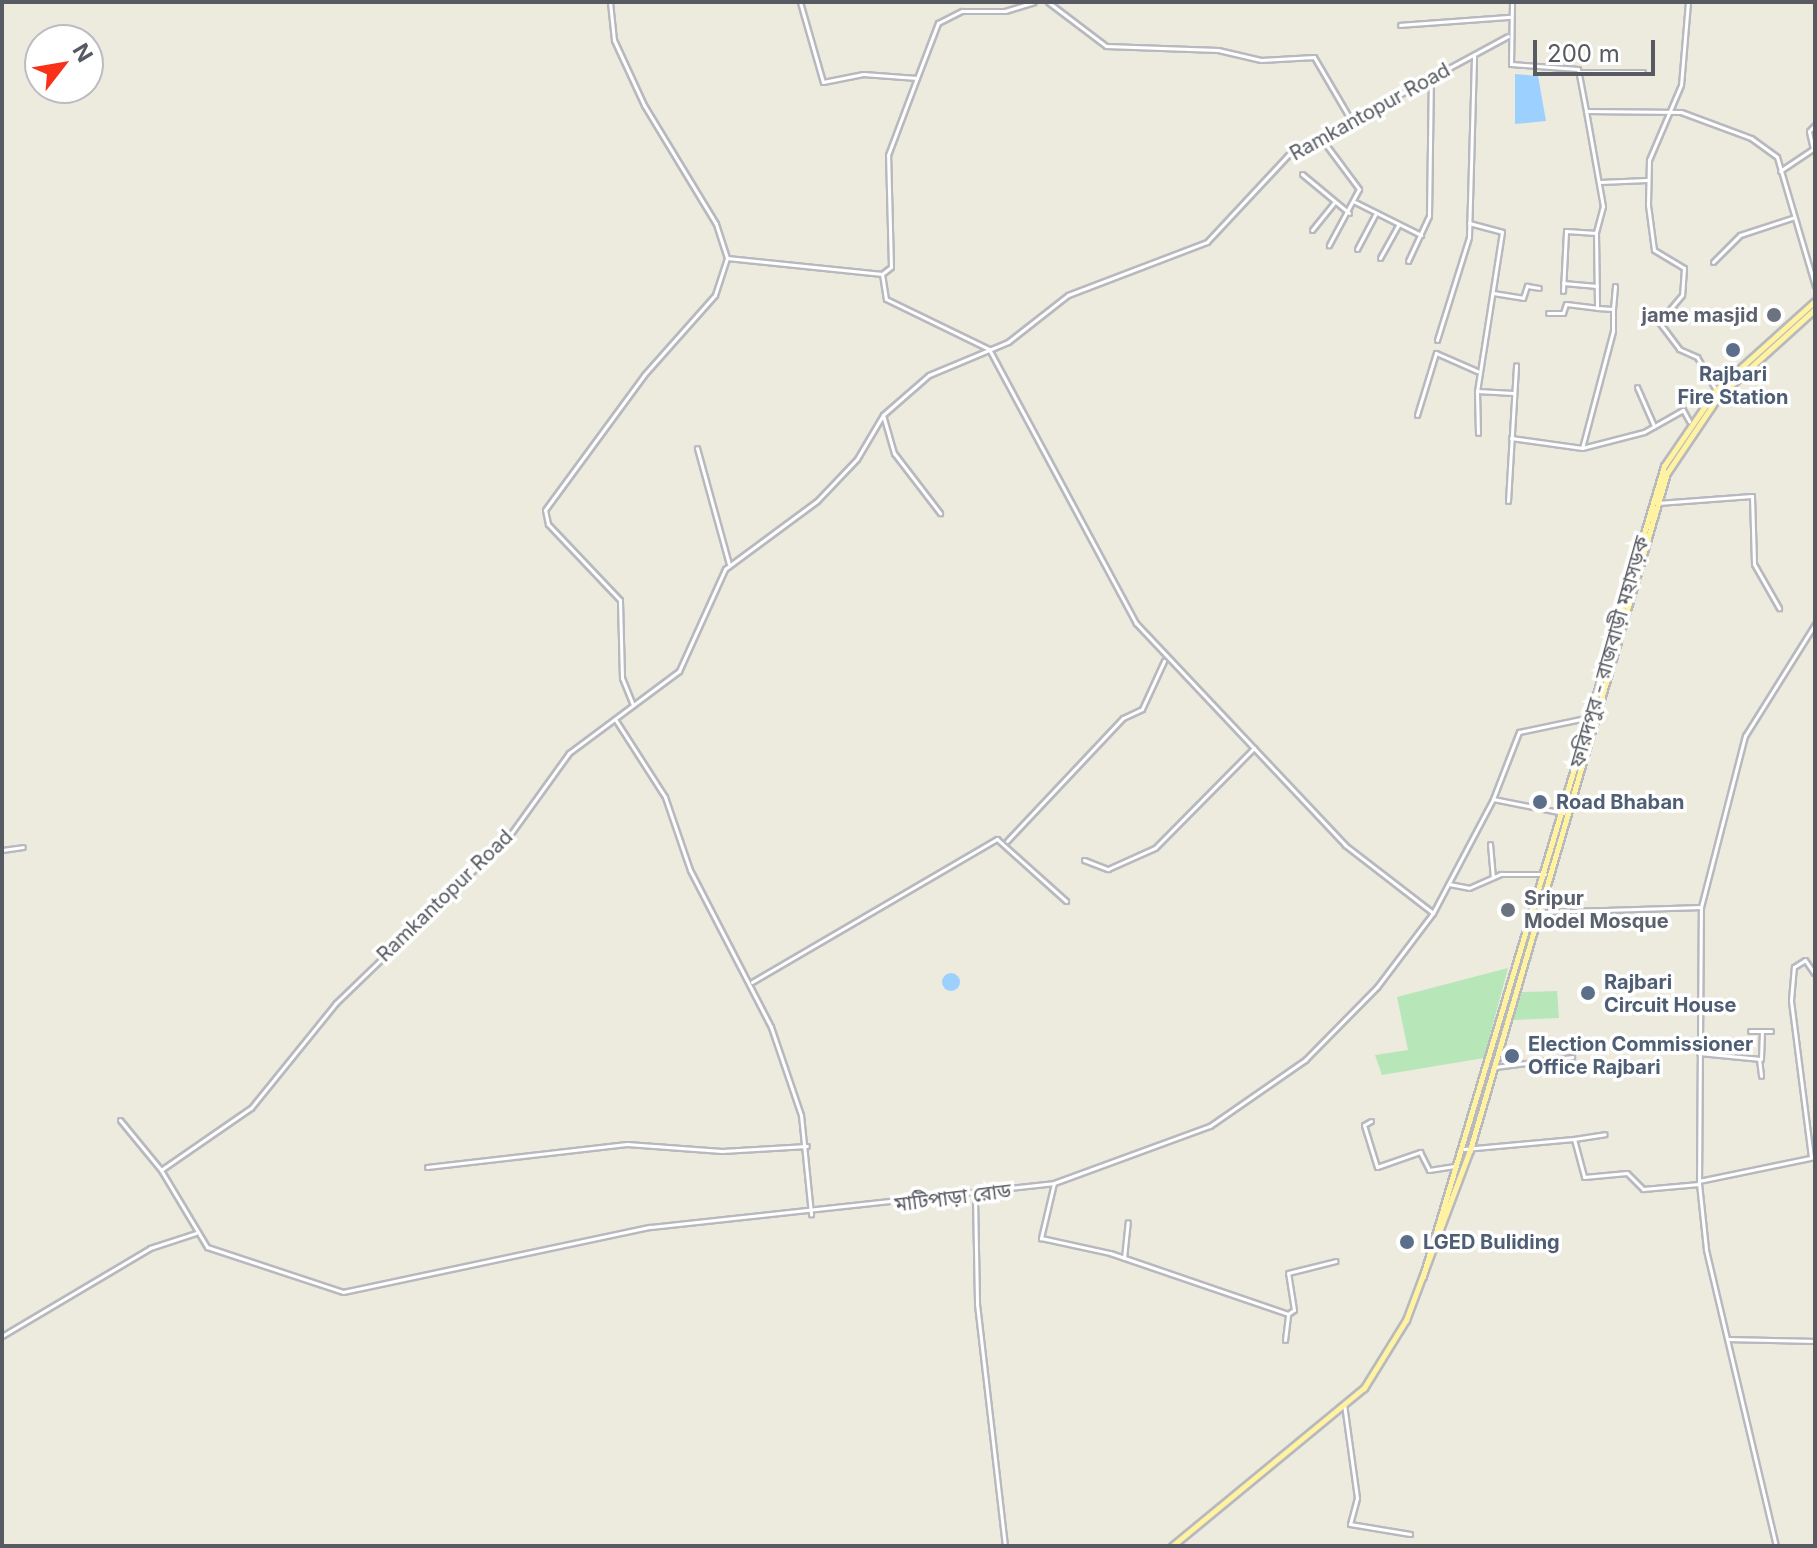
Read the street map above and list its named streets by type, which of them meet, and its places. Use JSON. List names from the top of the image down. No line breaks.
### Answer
{"streets":{"main road":["ফরিদপুর - রাজবাড়ী মহাসড়ক"],"street":["Ramkantopur Road","মাটিপাড়া রোড"]},"crossings":[["ফরিদপুর - রাজবাড়ী মহাসড়ক","মাটিপাড়া রোড"]],"places":["jame masjid","Rajbari Fire Station","Road Bhaban","Sripur Model Mosque","Rajbari Circuit House","Election Commissioner Office Rajbari","LGED Buliding"],"scale_bar":"200 m","north":"top right"}
